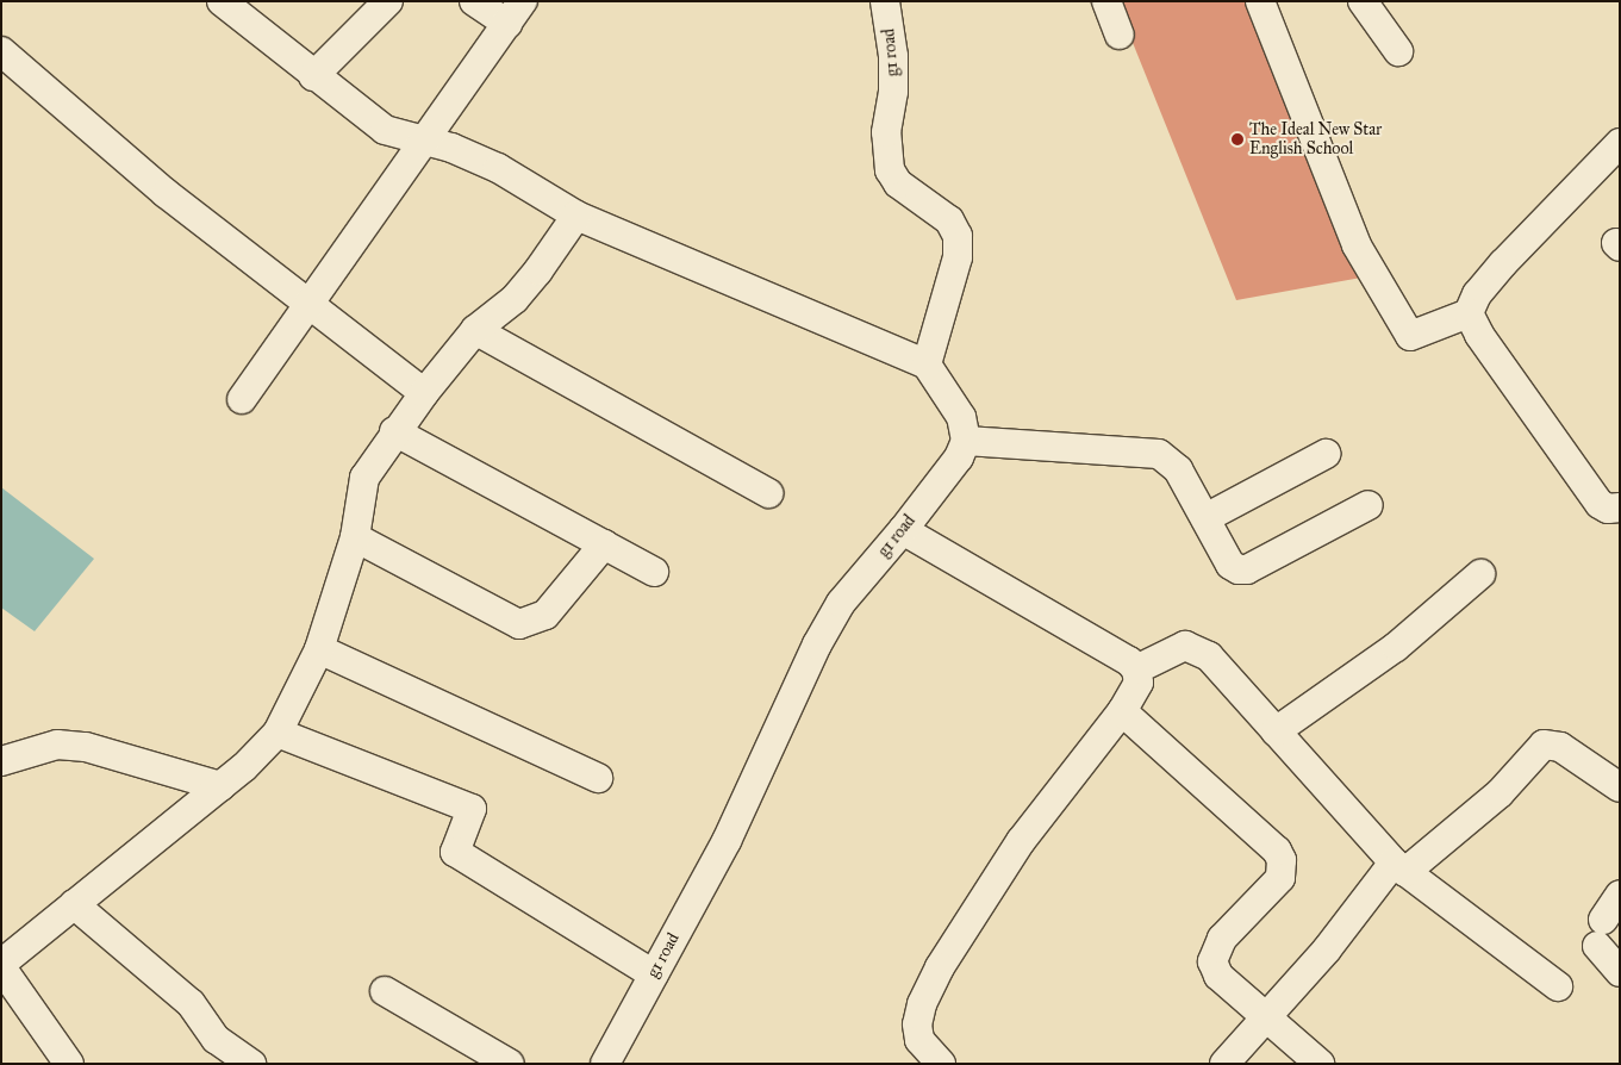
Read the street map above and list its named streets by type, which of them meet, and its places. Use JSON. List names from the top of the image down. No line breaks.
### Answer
{"streets":{"street":["g1 road"]},"places":["The Ideal New Star English School"]}
